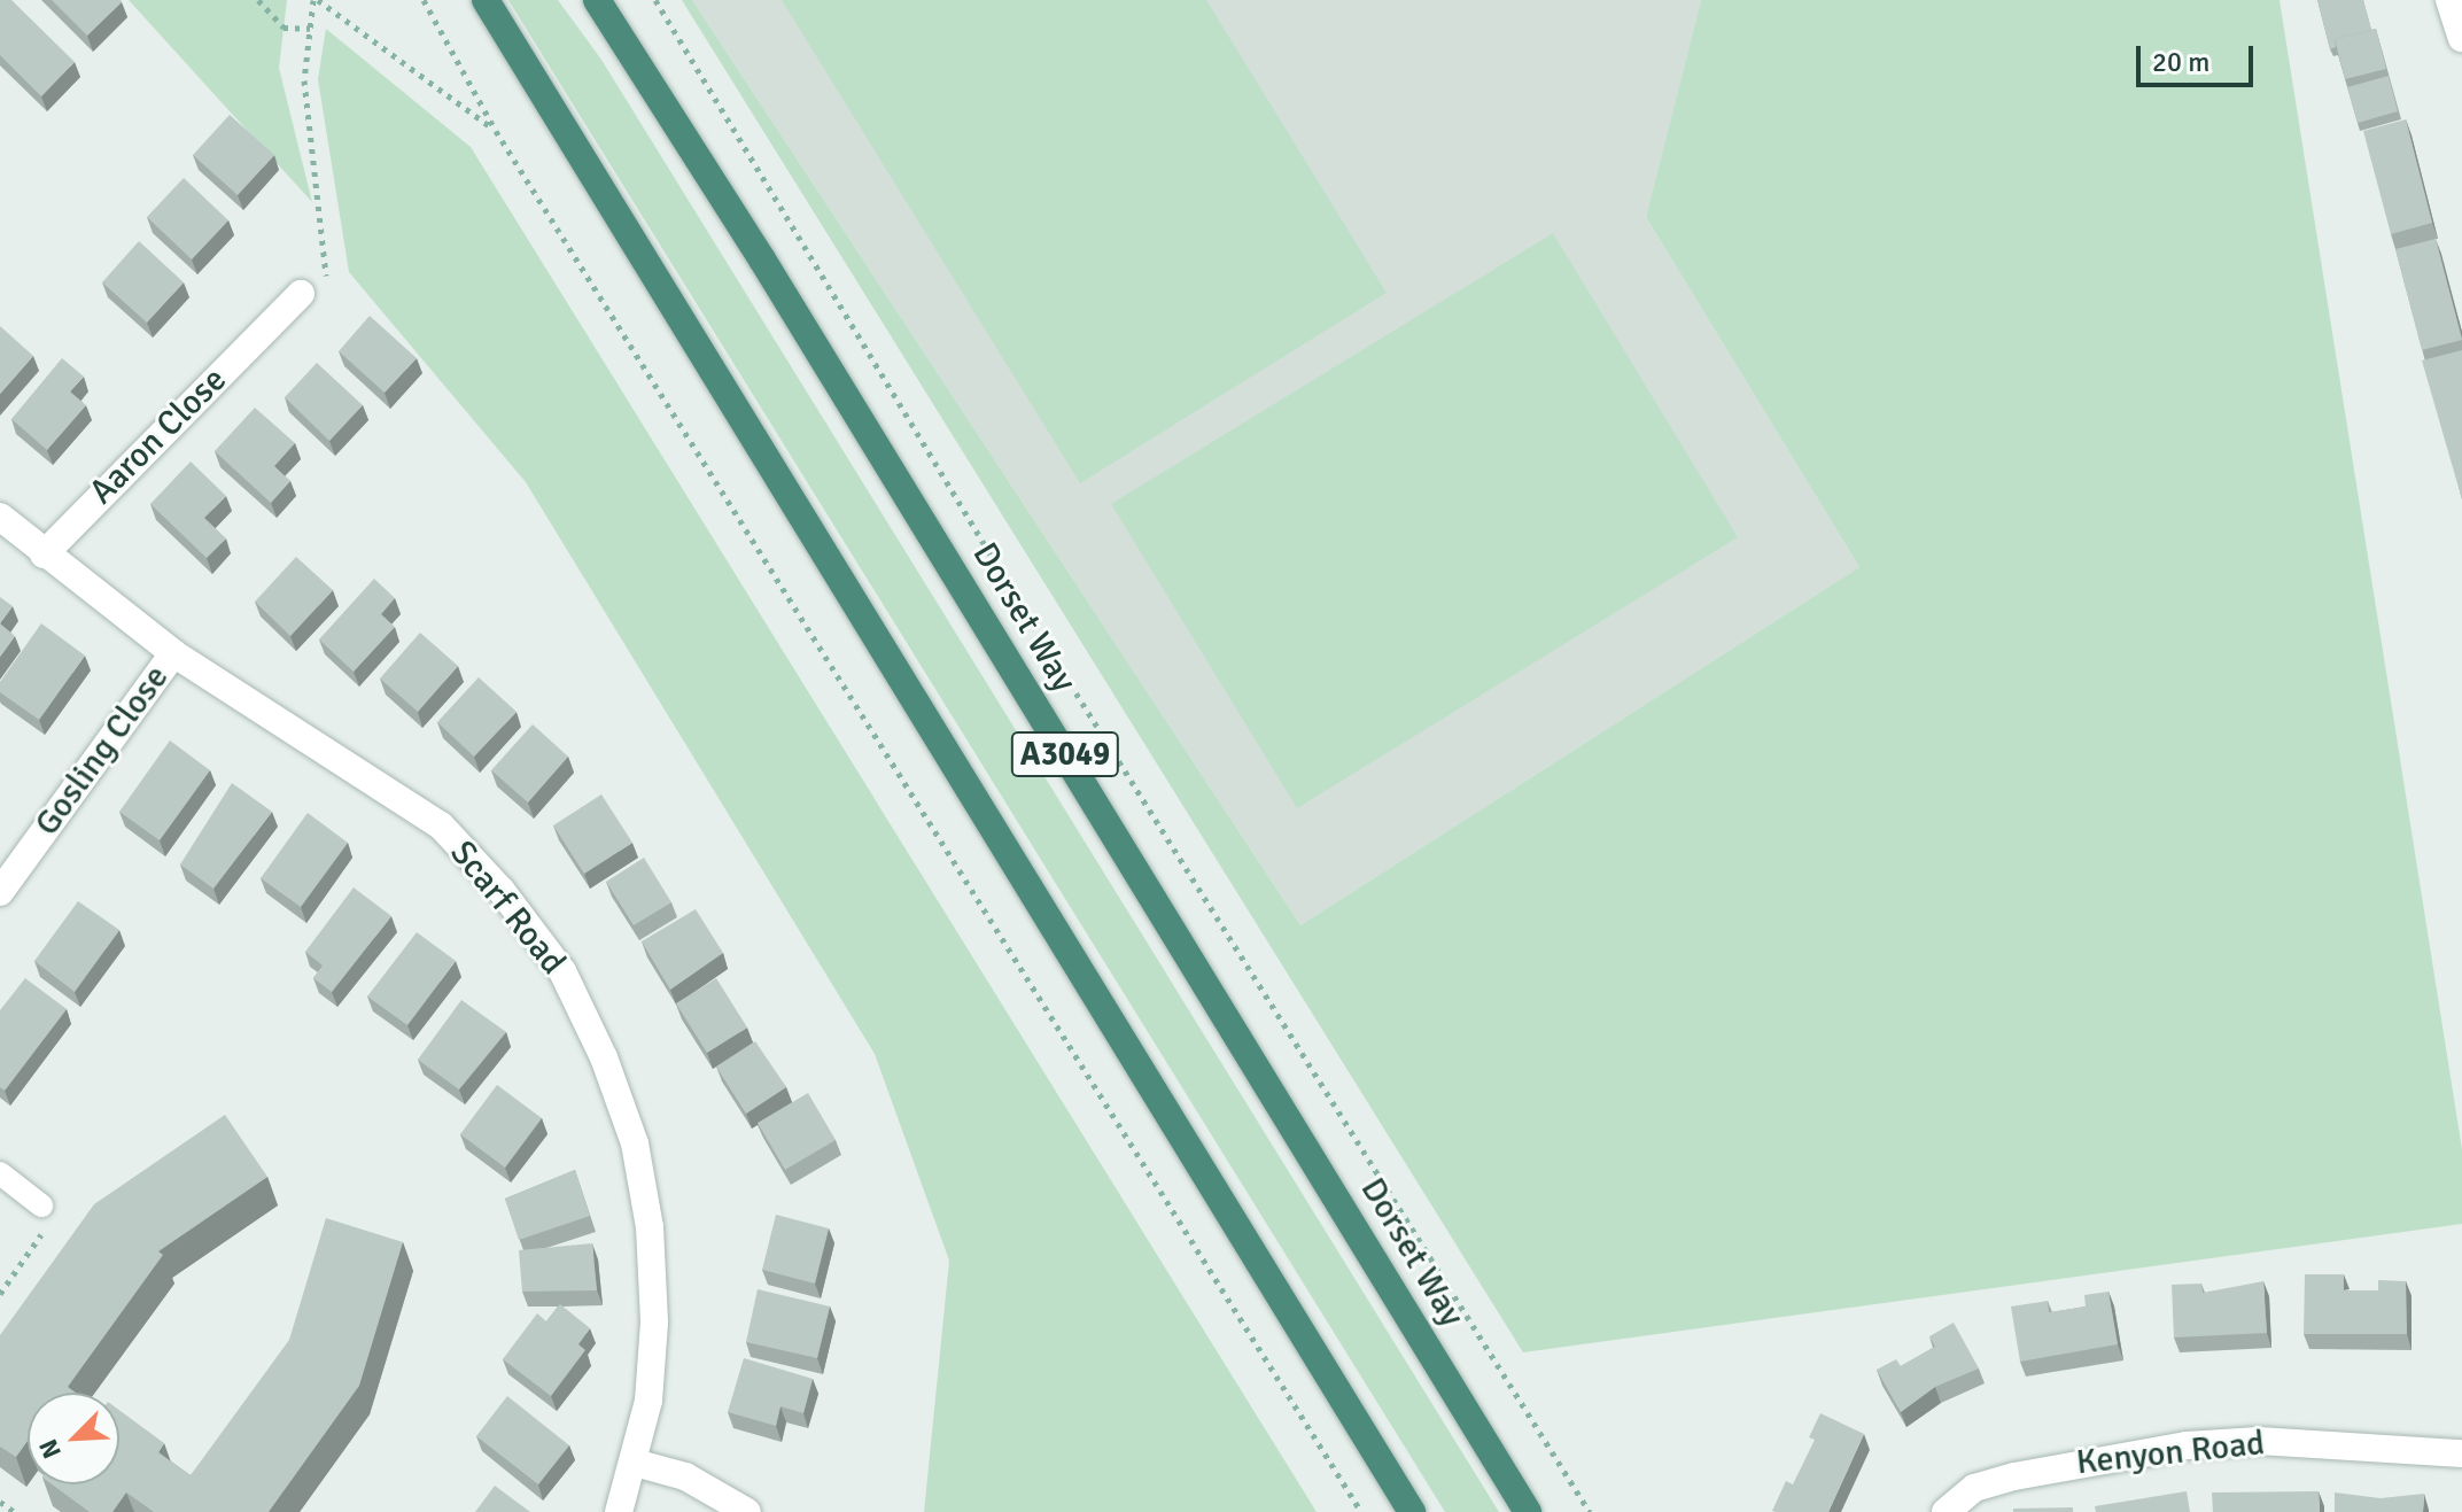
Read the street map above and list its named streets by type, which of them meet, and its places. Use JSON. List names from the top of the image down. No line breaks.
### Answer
{"streets":{"highway":["Dorset Way","A3049"],"street":["Aaron Close","Gosling Close","Scarf Road","Kenyon Road"]},"crossings":[["Aaron Close","Scarf Road"],["Gosling Close","Scarf Road"]],"scale_bar":"20 m","north":"bottom left"}
